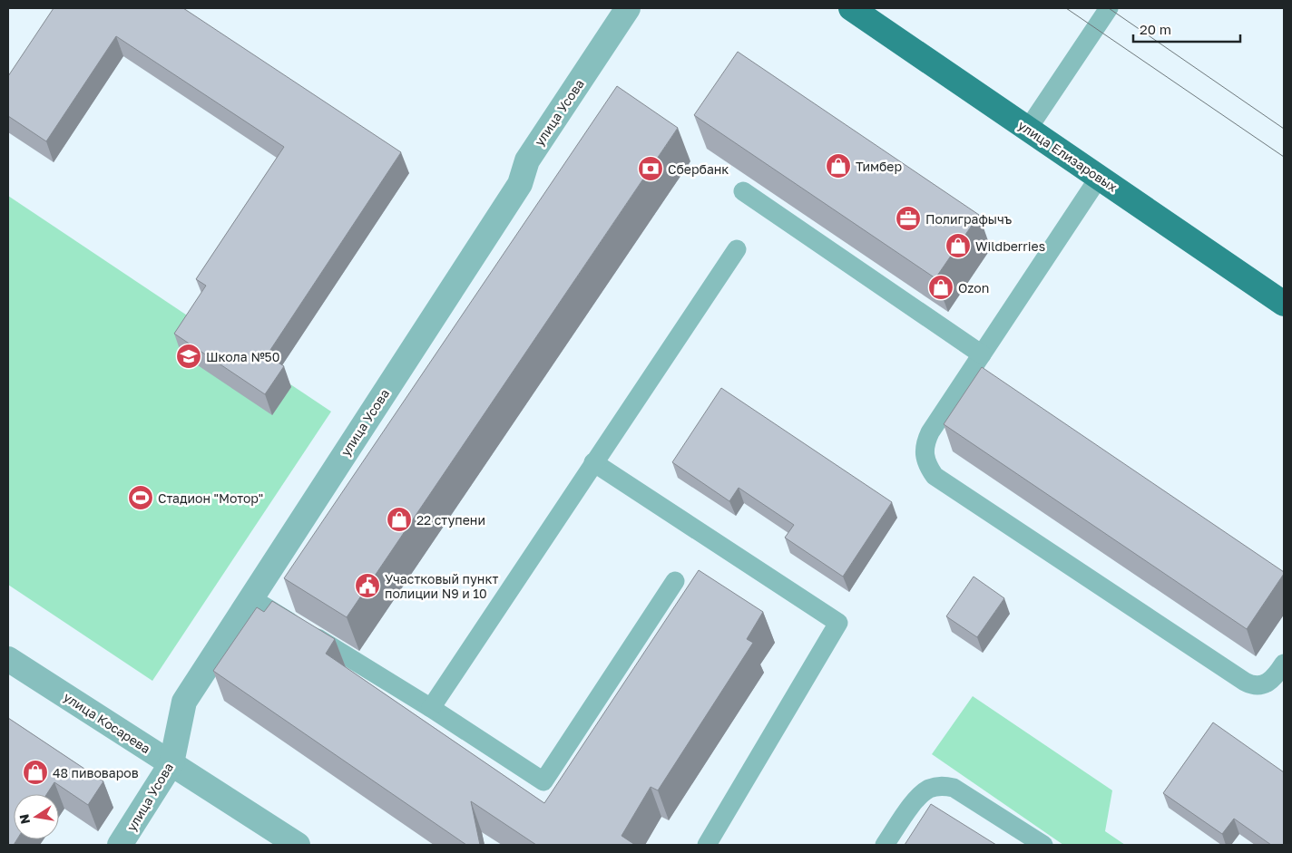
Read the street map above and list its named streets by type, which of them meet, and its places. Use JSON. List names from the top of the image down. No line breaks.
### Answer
{"streets":{"main road":["улица Елизаровых"],"street":["улица Усова","улица Косарева"]},"crossings":[["улица Усова","улица Косарева"]],"places":{"shop":["Тимбер","Wildberries","Ozon","22 ступени","48 пивоваров"],"bank":["Сбербанк"],"office":["Полиграфычъ"],"school or university":["Школа №50"],"sports":["Стадион \"Мотор\""],"public building":["Участковый пункт полиции N9 и 10"]},"scale_bar":"20 m","north":"left"}
